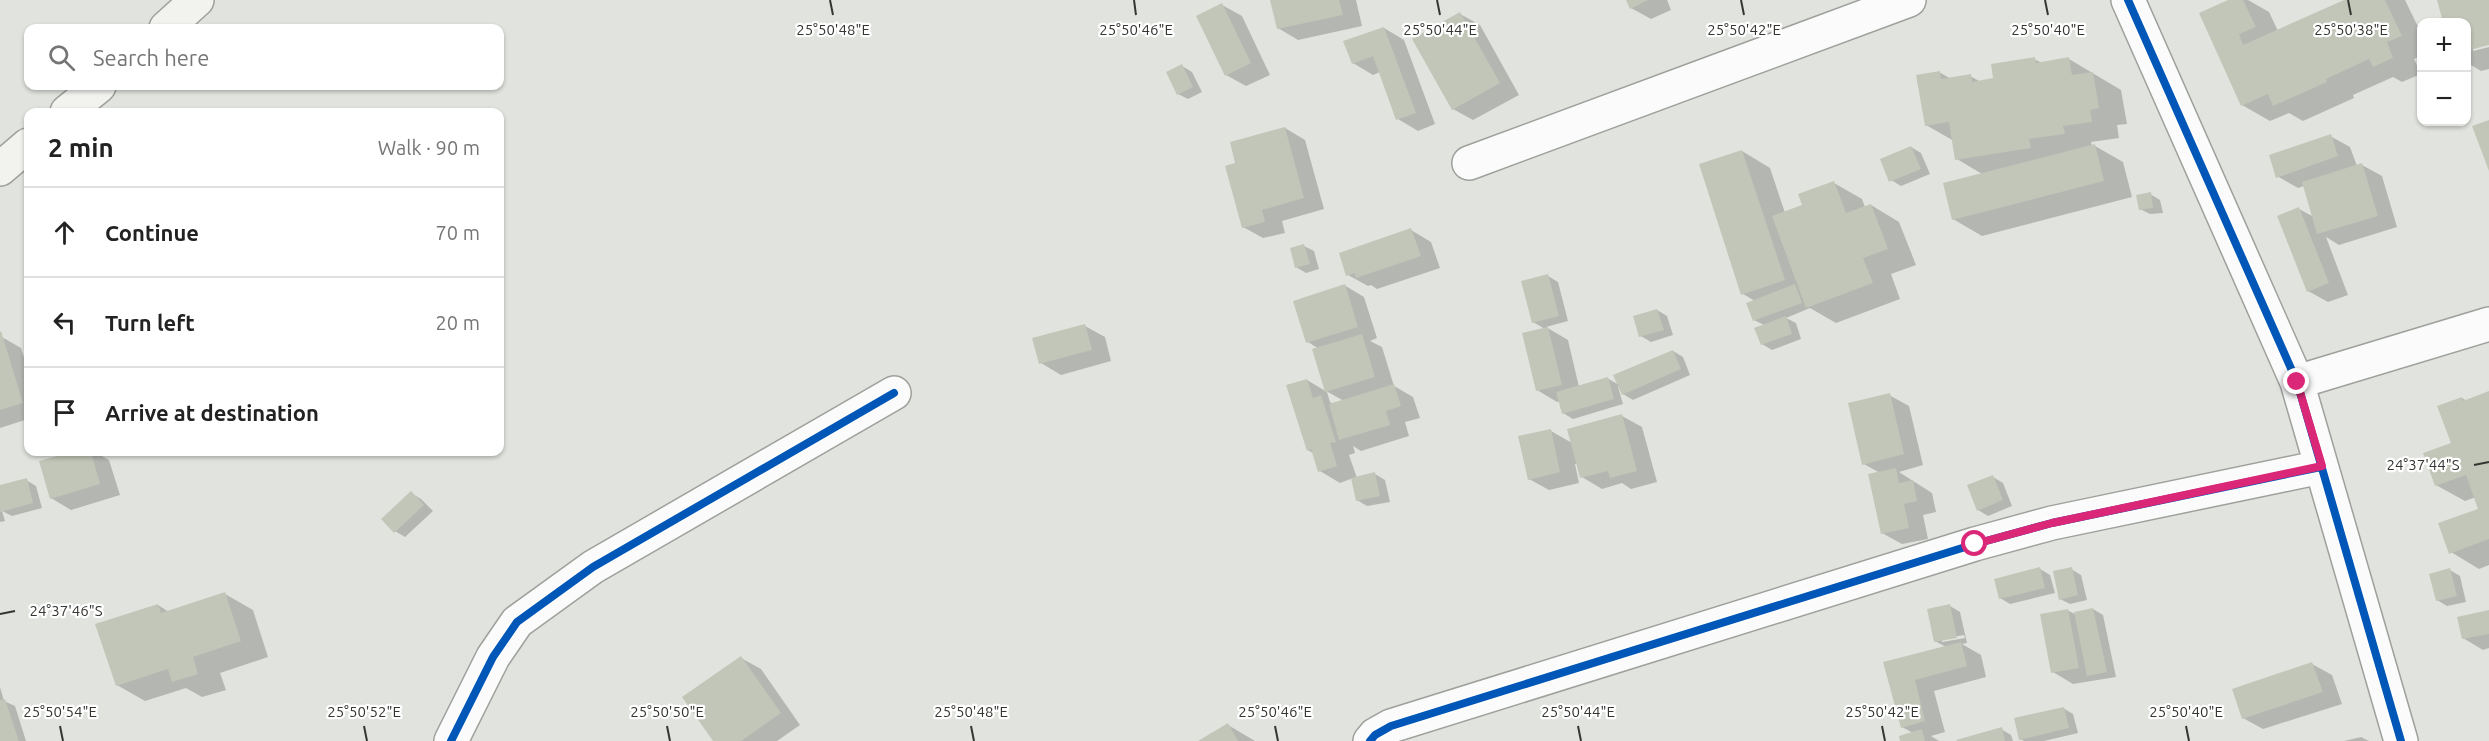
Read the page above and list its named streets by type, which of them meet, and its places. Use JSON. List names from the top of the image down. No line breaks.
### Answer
{"page":{"map_buttons":["+","−"],"search":"Search here","heading":["2 min","Walk · 90 m"],"list":[["Continue","70 m"],["Turn left","20 m"],"Arrive at destination"]},"coordinates":["25°50'48\"E","25°50'46\"E","25°50'44\"E","25°50'42\"E","25°50'40\"E","25°50'38\"E","24°37'44\"S","24°37'46\"S","25°50'54\"E","25°50'52\"E","25°50'50\"E"]}
